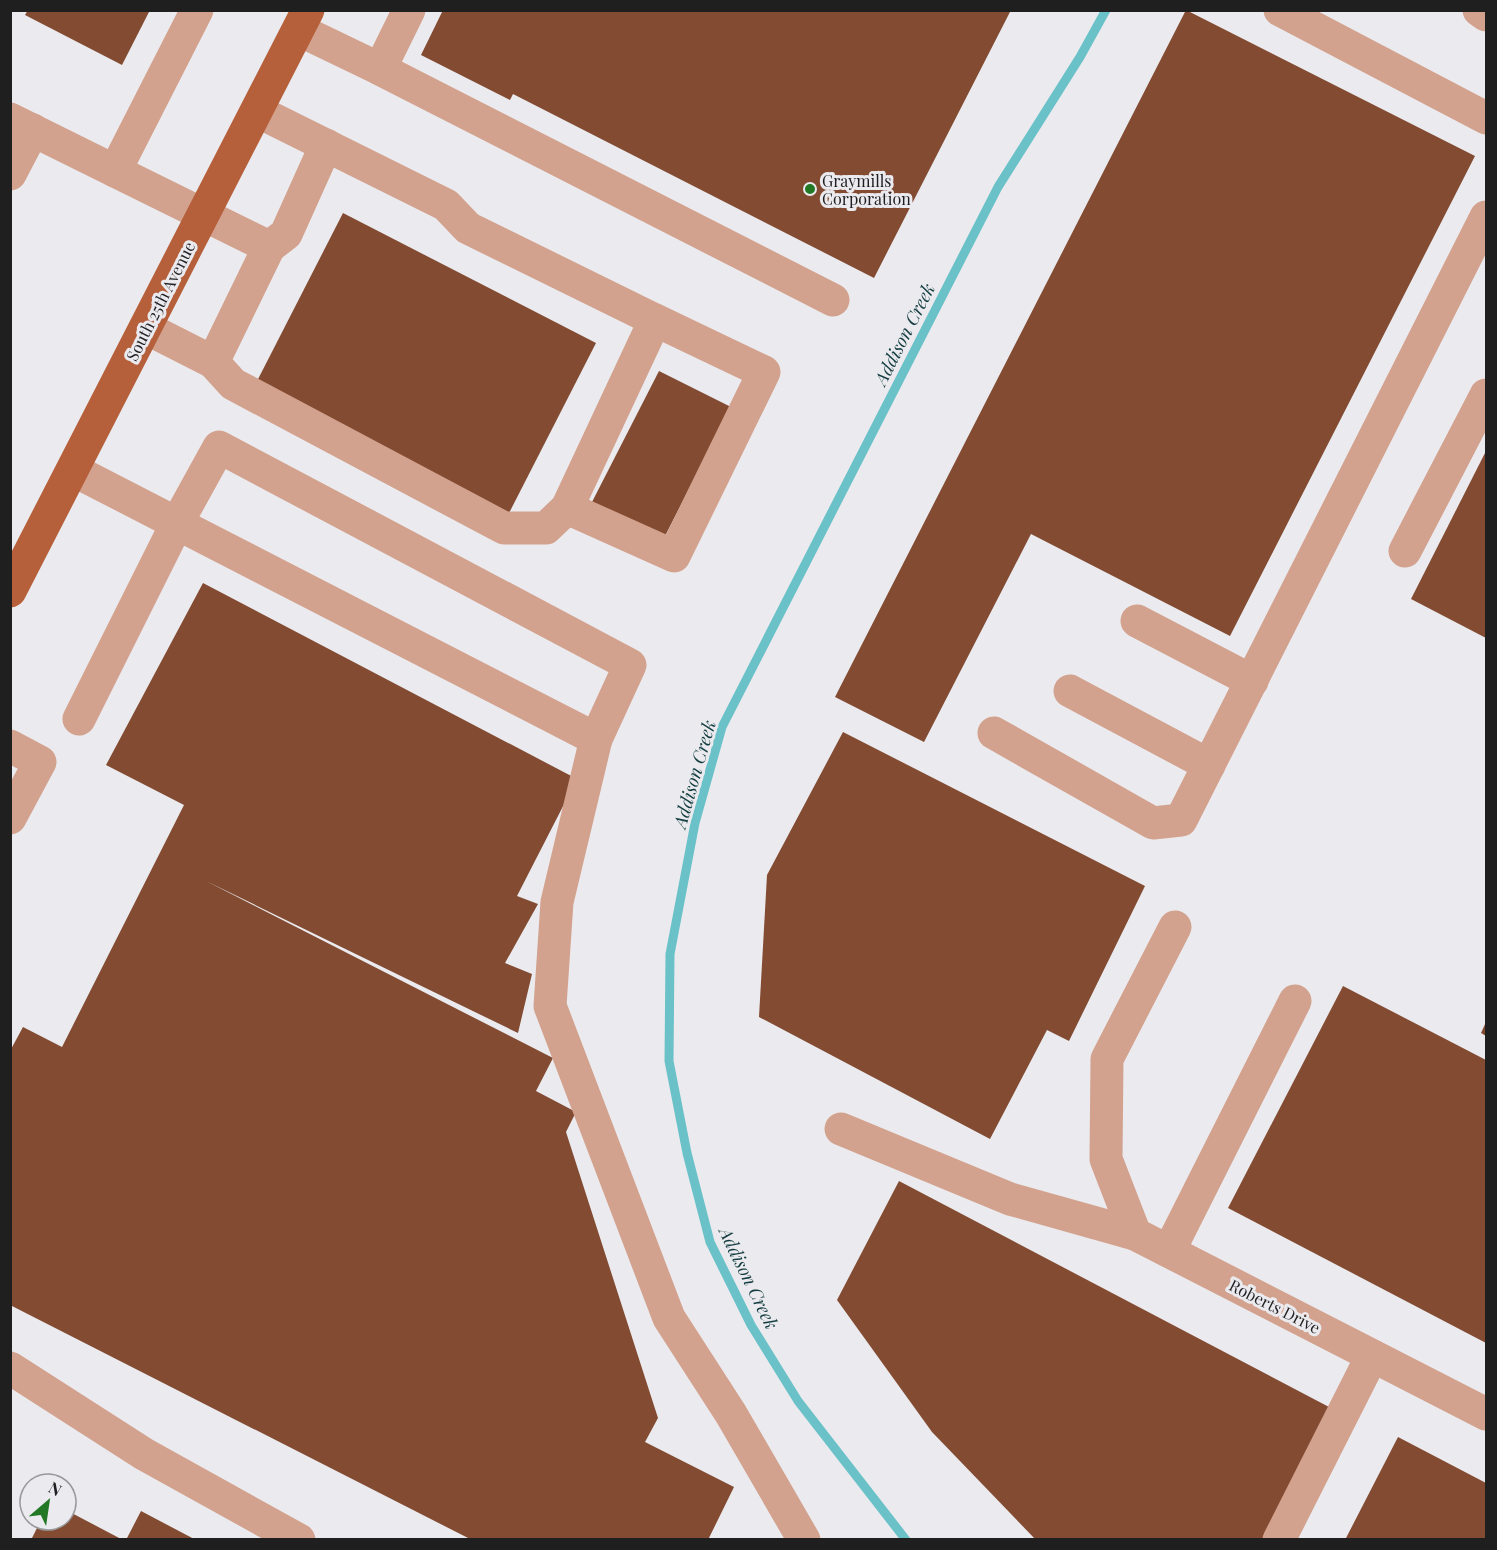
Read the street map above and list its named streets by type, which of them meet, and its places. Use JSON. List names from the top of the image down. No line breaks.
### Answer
{"streets":{"main road":["South 25th Avenue"],"street":["Roberts Drive"]},"water":["Addison Creek"],"places":["Graymills Corporation"],"north":"top right"}
